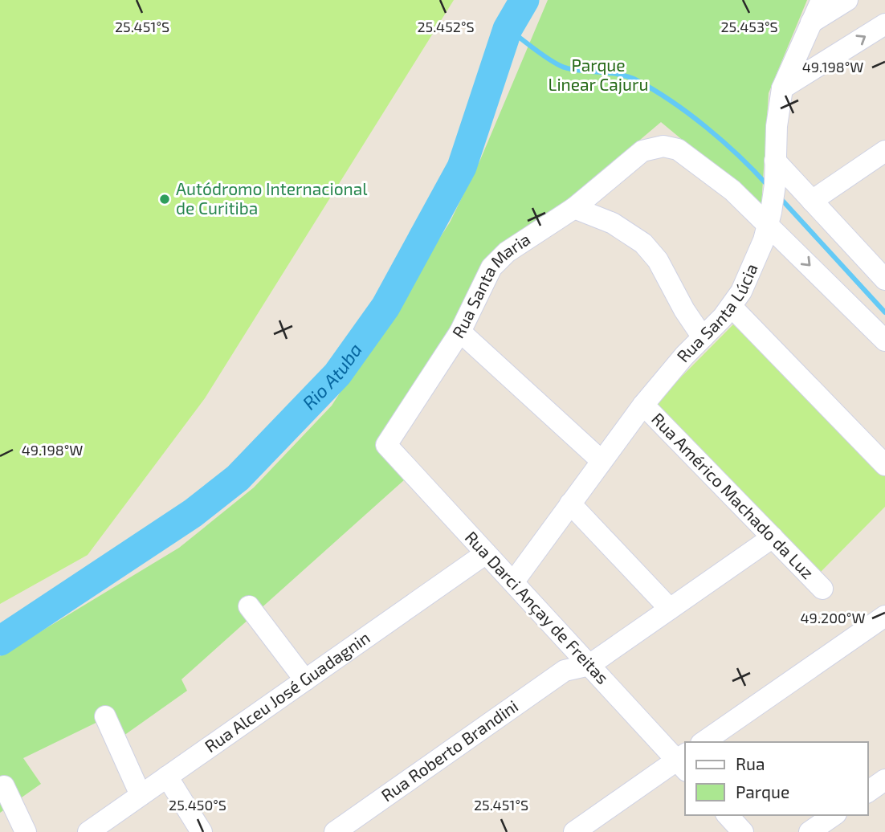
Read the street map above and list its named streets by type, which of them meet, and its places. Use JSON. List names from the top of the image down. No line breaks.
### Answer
{"streets":{"street":["Rua Santa Maria","Rua Santa Lúcia","Rua Américo Machado da Luz","Rua Darci Ançay de Freitas","Rua Alceu José Guadagnin","Rua Roberto Brandini"]},"crossings":[["Rua Santa Maria","Rua Santa Lúcia"],["Rua Santa Maria","Rua Darci Ançay de Freitas"],["Rua Santa Lúcia","Rua Américo Machado da Luz"],["Rua Santa Lúcia","Rua Darci Ançay de Freitas"],["Rua Américo Machado da Luz","Rua Roberto Brandini"],["Rua Darci Ançay de Freitas","Rua Alceu José Guadagnin"],["Rua Darci Ançay de Freitas","Rua Roberto Brandini"]],"water":["Rio Atuba"],"parks":["Parque Linear Cajuru"],"places":["Autódromo Internacional de Curitiba"],"legend":["Rua","Parque"],"coordinates":["25.451°S","25.452°S","25.453°S","49.198°W","49.200°W","25.450°S"]}
